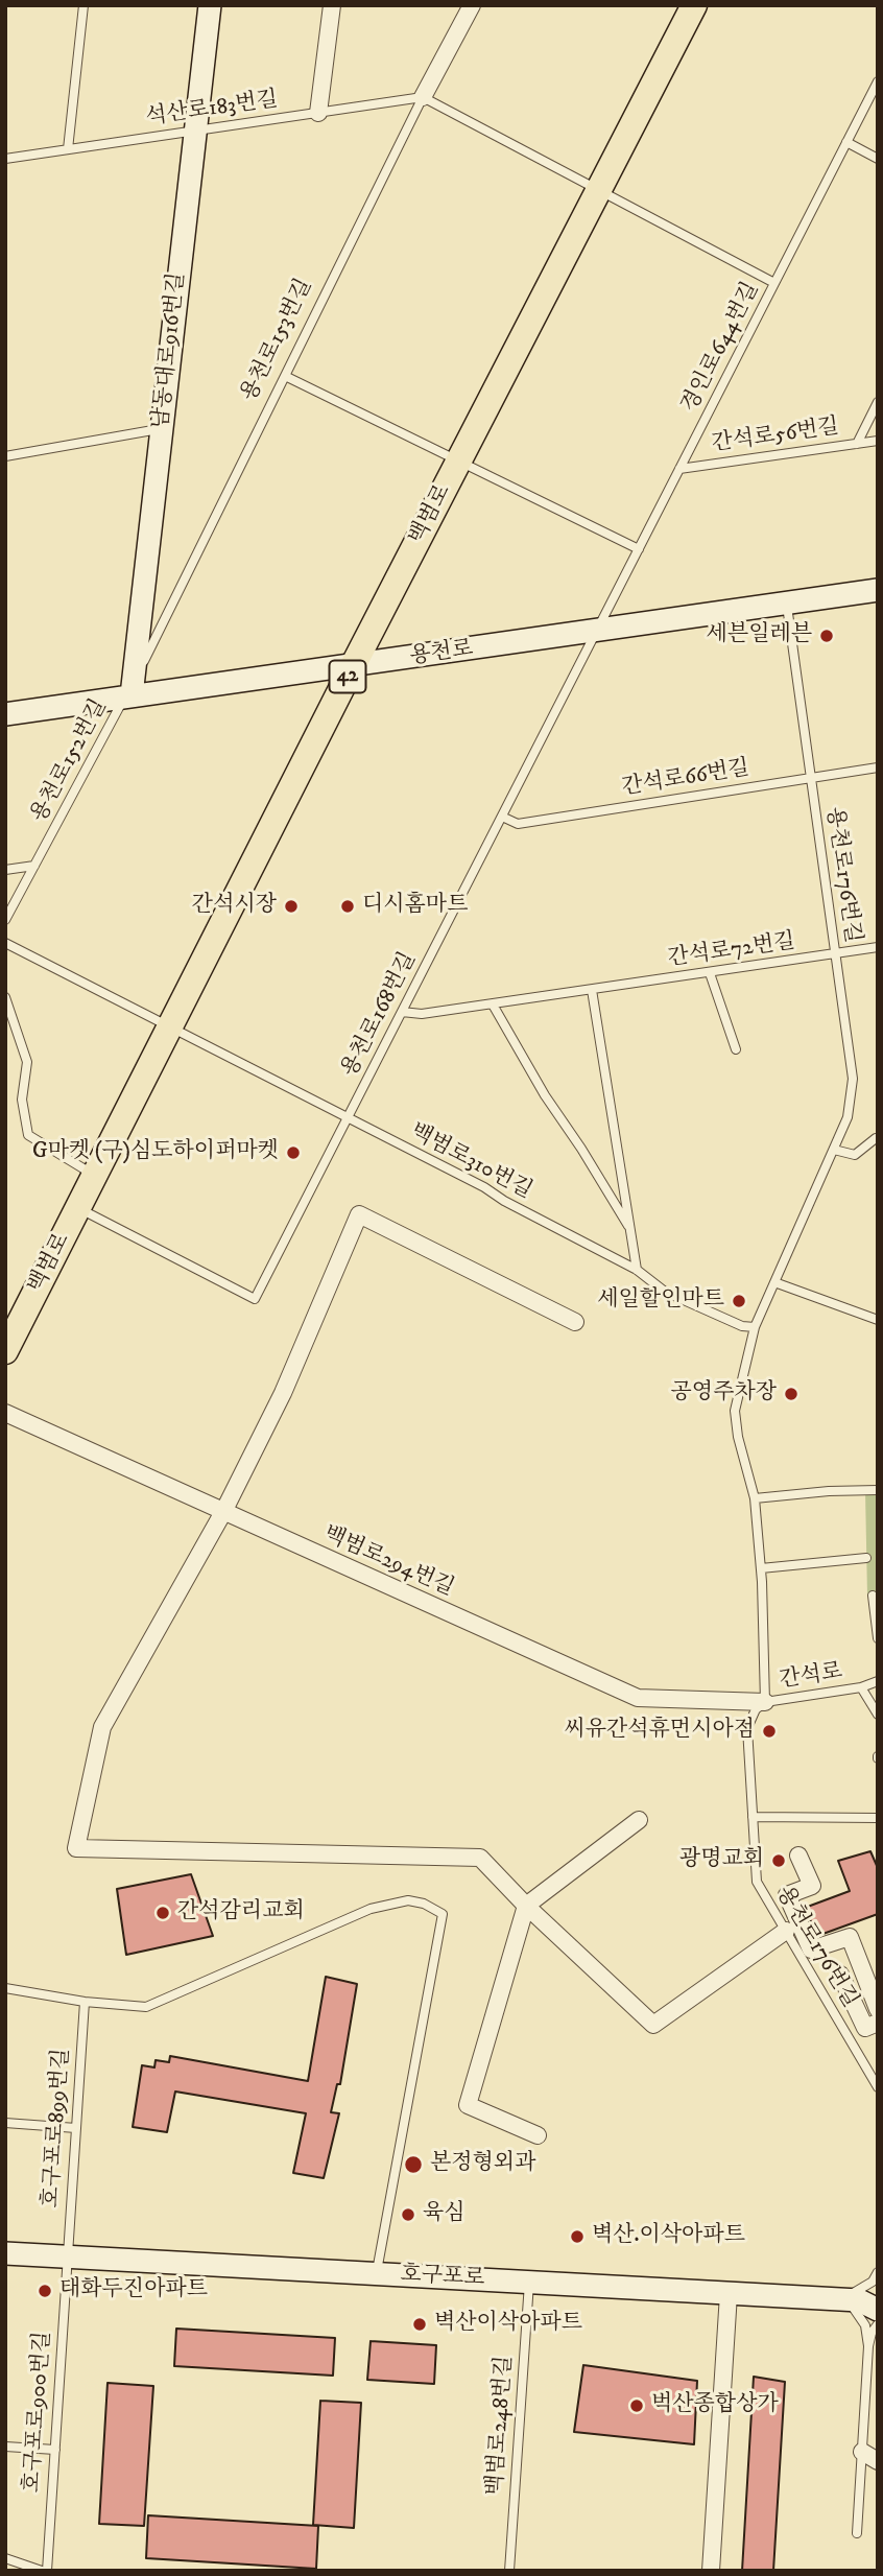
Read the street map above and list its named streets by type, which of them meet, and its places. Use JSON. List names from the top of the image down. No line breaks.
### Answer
{"streets":{"main road":["백범로","42"],"street":["용천로153번길","남동대로916번길","용천로","백범로294번길","호구포로"],"lane":["석산로183번길","경인로644번길","간석로56번길","용천로152번길","간석로66번길","용천로176번길","간석로72번길","용천로168번길","백범로310번길","간석로","호구포로899번길","호구포로900번길","백범로248번길"]},"crossings":[["석산로183번길","용천로153번길"],["석산로183번길","남동대로916번길"],["용천로153번길","남동대로916번길"],["용천로153번길","용천로"],["용천로153번길","용천로152번길"],["경인로644번길","간석로56번길"],["경인로644번길","용천로"],["경인로644번길","용천로168번길"],["남동대로916번길","용천로"],["남동대로916번길","용천로152번길"],["백범로","용천로"],["백범로","용천로168번길"],["백범로","백범로310번길"],["용천로","용천로152번길"],["용천로","용천로176번길"],["용천로","용천로168번길"],["간석로66번길","용천로176번길"],["간석로66번길","용천로168번길"],["용천로176번길","간석로72번길"],["용천로176번길","백범로310번길"],["용천로176번길","백범로294번길"],["용천로176번길","간석로"],["간석로72번길","용천로168번길"],["용천로168번길","백범로310번길"],["백범로294번길","간석로"],["호구포로899번길","호구포로"],["호구포로899번길","호구포로900번길"],["호구포로","호구포로900번길"],["호구포로","백범로248번길"]],"places":["세븐일레븐","간석시장","디시홈마트","G마켓 (구)심도하이퍼마켓","세일할인마트","공영주차장","씨유간석휴먼시아점","광명교회","간석감리교회","본정형외과","육심","벽산.이삭아파트","태화두진아파트","벽산이삭아파트","벅산종합상가"]}
